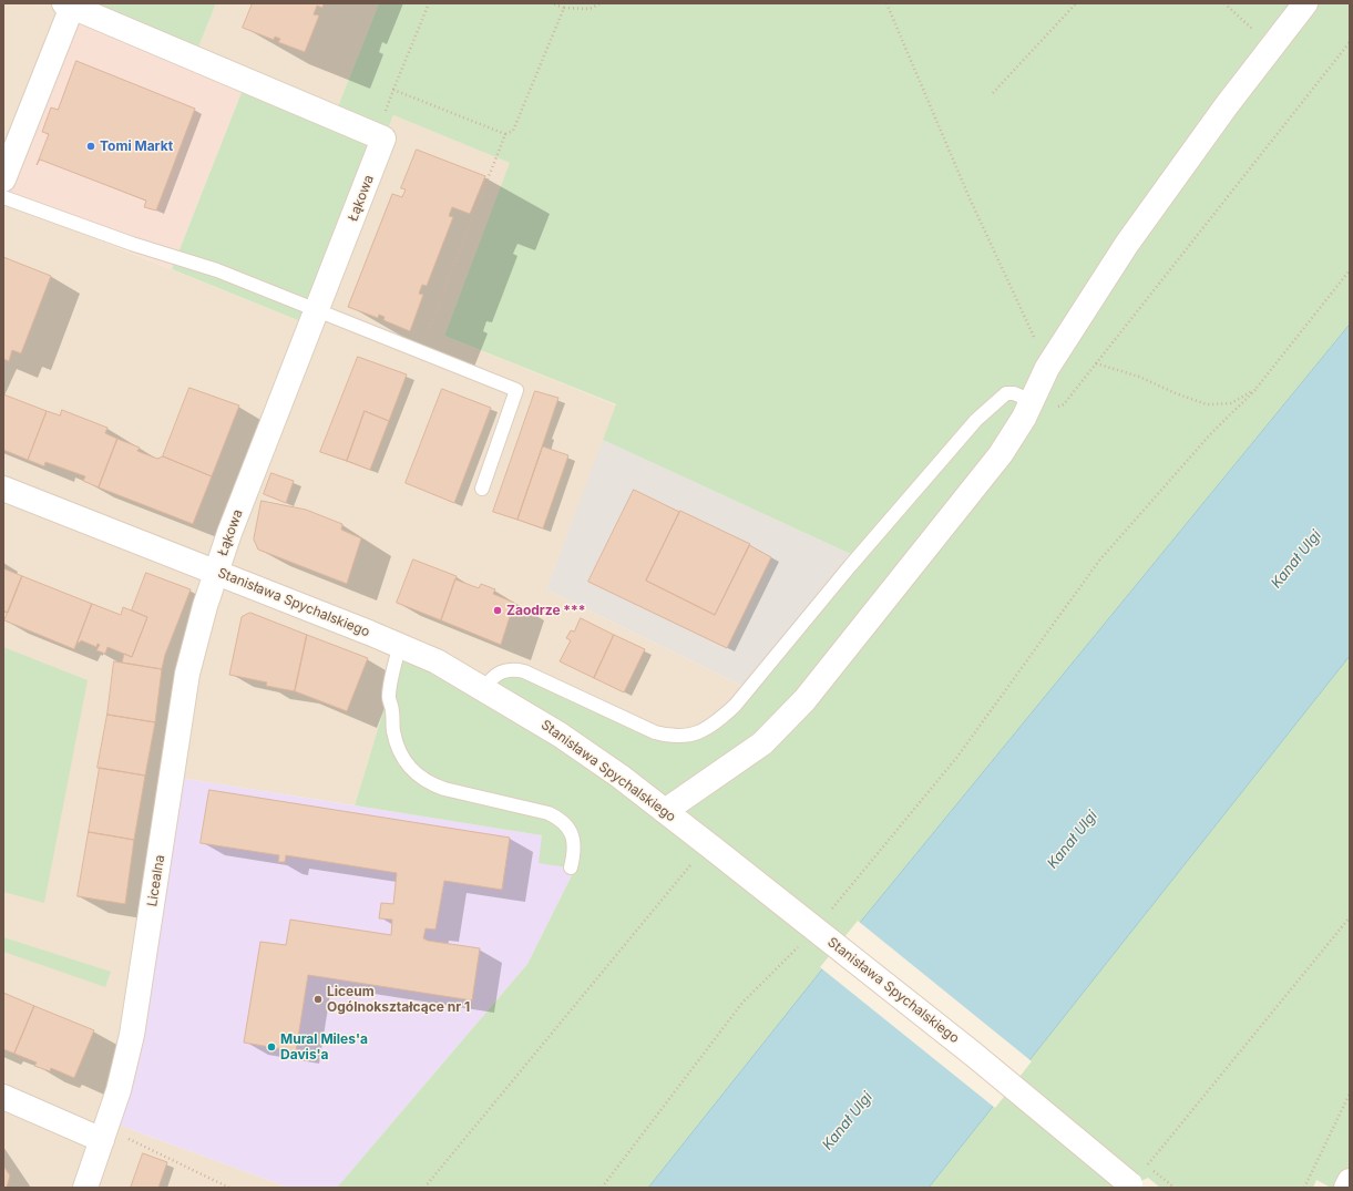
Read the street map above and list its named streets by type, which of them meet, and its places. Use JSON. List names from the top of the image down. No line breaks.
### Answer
{"streets":{"street":["Łąkowa","Stanisława Spychalskiego","Licealna"]},"crossings":[["Łąkowa","Stanisława Spychalskiego"],["Łąkowa","Licealna"],["Stanisława Spychalskiego","Licealna"]],"water":["Kanał Ulgi"],"places":["Tomi Markt","Zaodrze ***","Liceum Ogólnokształcące nr 1","Mural Miles'a Davis'a"]}
